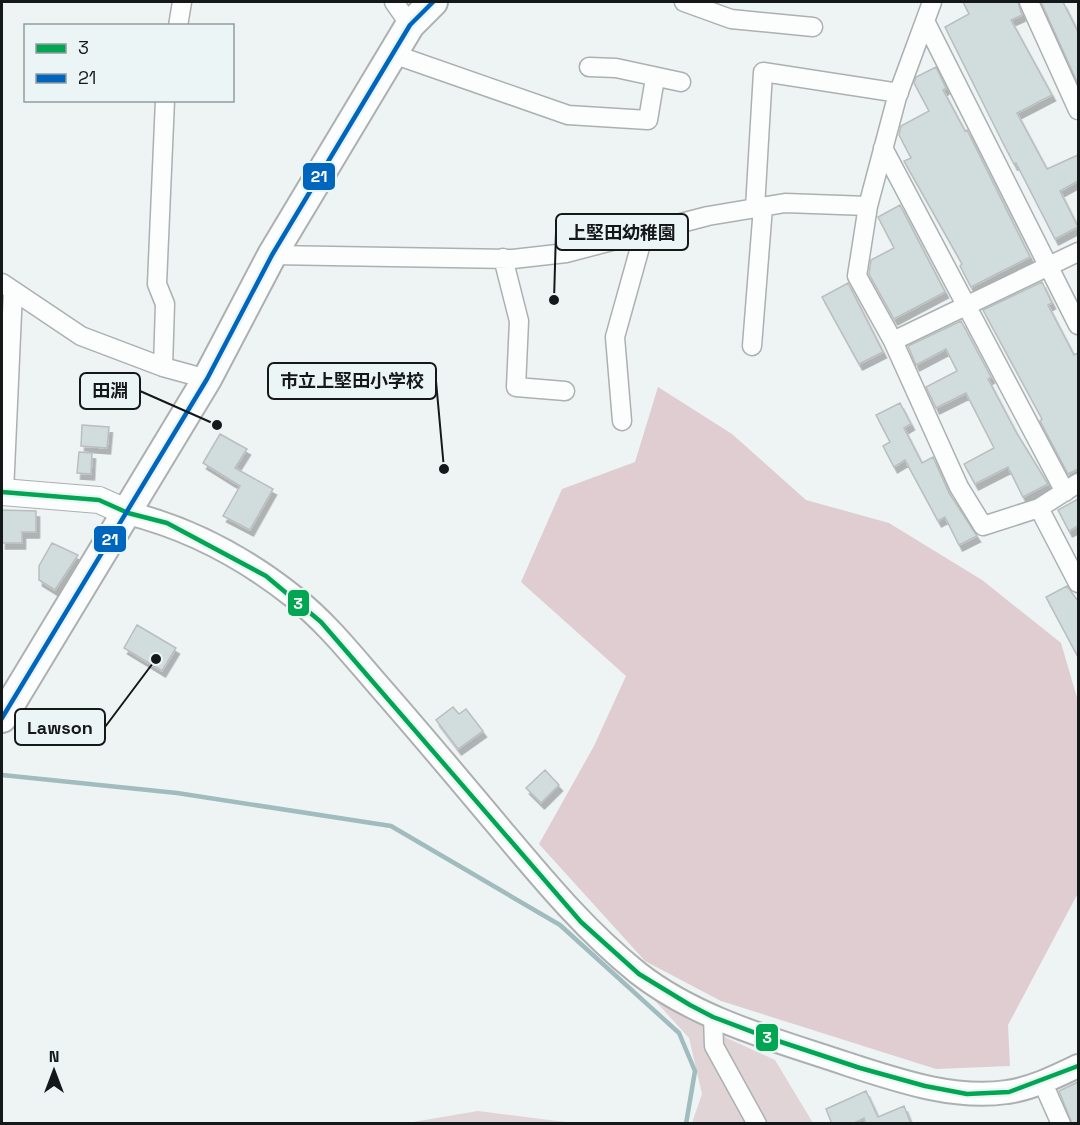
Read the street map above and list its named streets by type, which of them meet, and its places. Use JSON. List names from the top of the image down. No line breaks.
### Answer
{"places":["上堅田幼稚園","田淵","市立上堅田小学校","Lawson"],"lines":["transit line 21","transit line 3"],"legend":["3","21"],"north":"top"}
